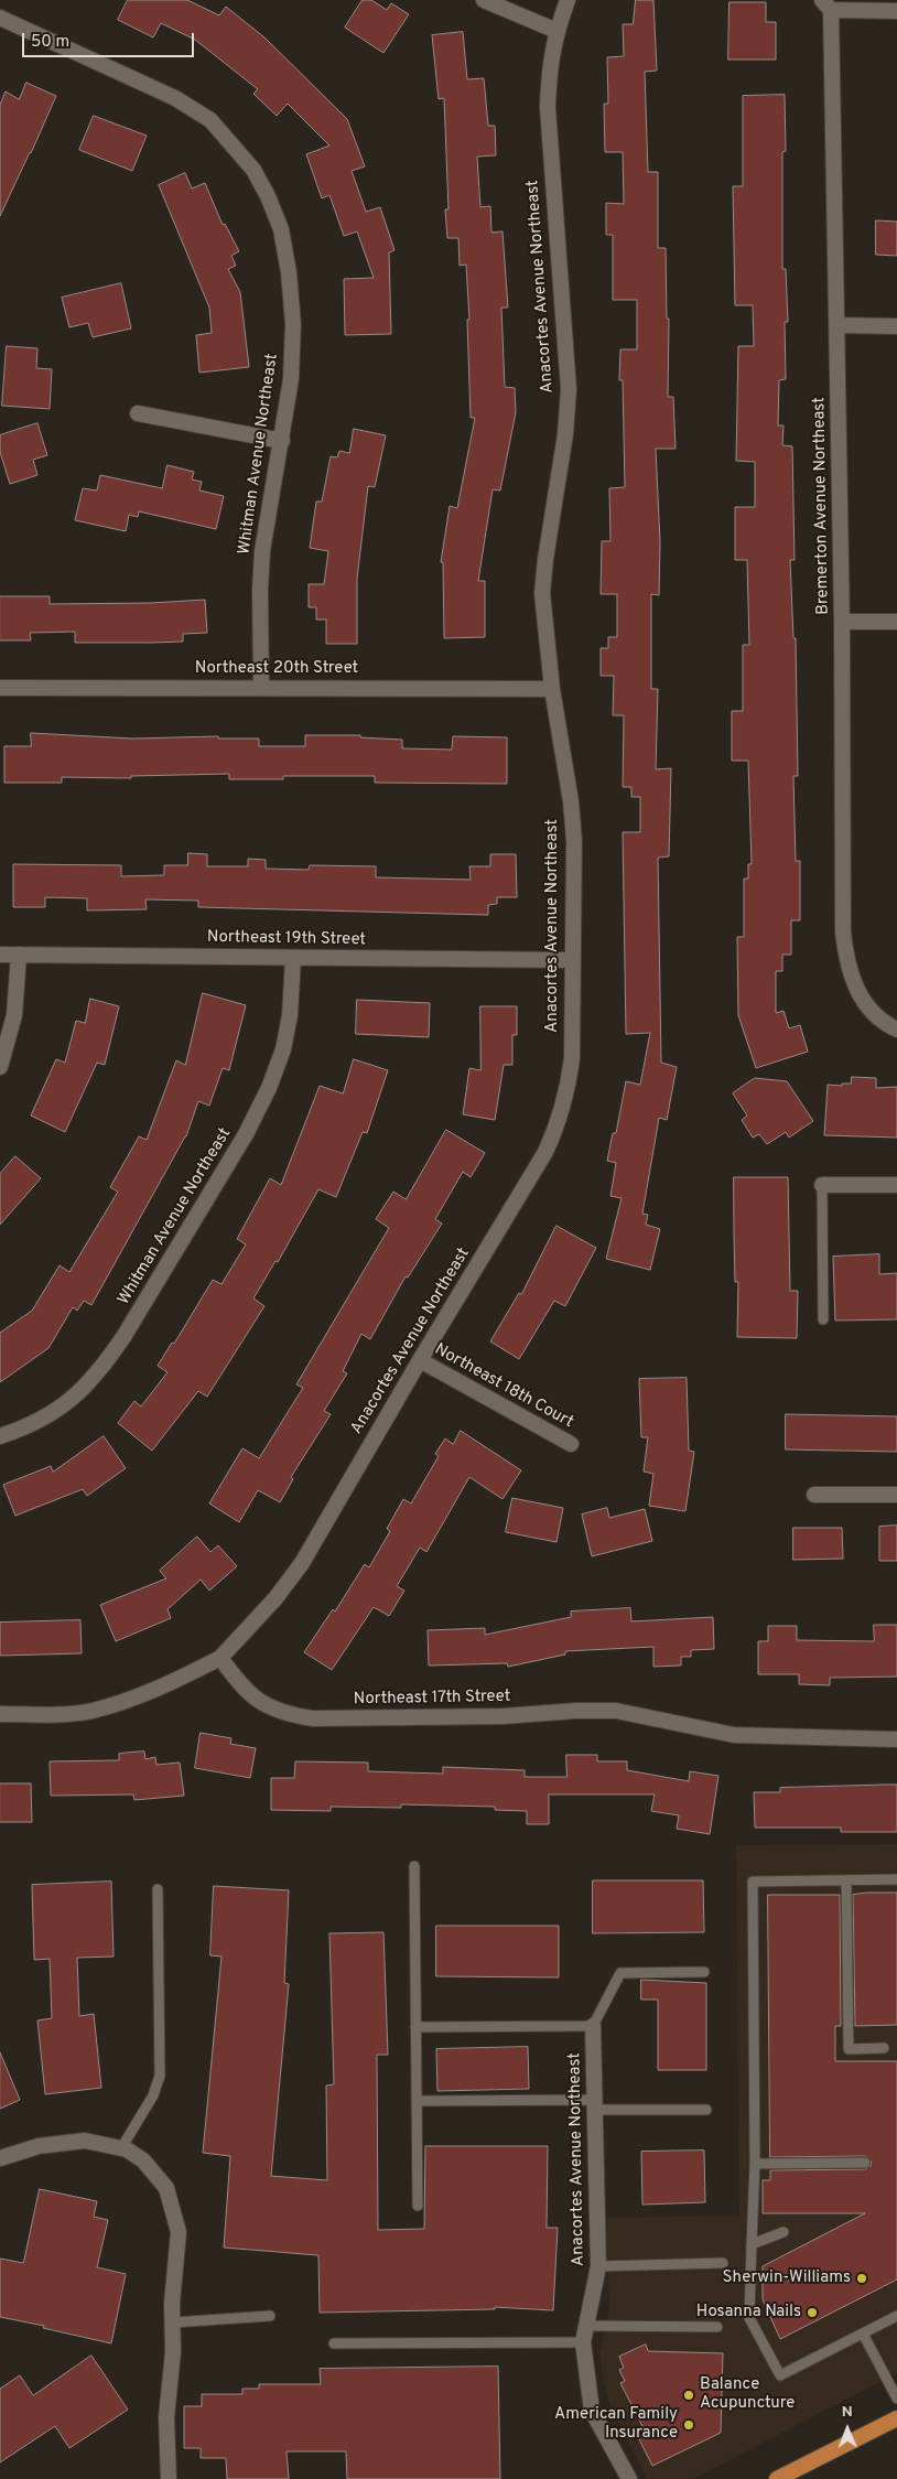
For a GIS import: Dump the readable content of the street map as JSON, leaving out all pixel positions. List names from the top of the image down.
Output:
{
  "streets": {
    "street": [
      "Anacortes Avenue Northeast",
      "Whitman Avenue Northeast",
      "Bremerton Avenue Northeast",
      "Northeast 20th Street",
      "Northeast 19th Street",
      "Northeast 18th Court",
      "Northeast 17th Street"
    ]
  },
  "crossings": [
    ["Anacortes Avenue Northeast", "Northeast 20th Street"],
    ["Anacortes Avenue Northeast", "Northeast 19th Street"],
    ["Anacortes Avenue Northeast", "Northeast 18th Court"],
    ["Anacortes Avenue Northeast", "Northeast 17th Street"],
    ["Whitman Avenue Northeast", "Northeast 20th Street"],
    ["Whitman Avenue Northeast", "Northeast 19th Street"]
  ],
  "places": [
    "Sherwin-Williams",
    "Hosanna Nails",
    "Balance Acupuncture",
    "American Family Insurance"
  ],
  "scale_bar": "50 m",
  "north": "top"
}
